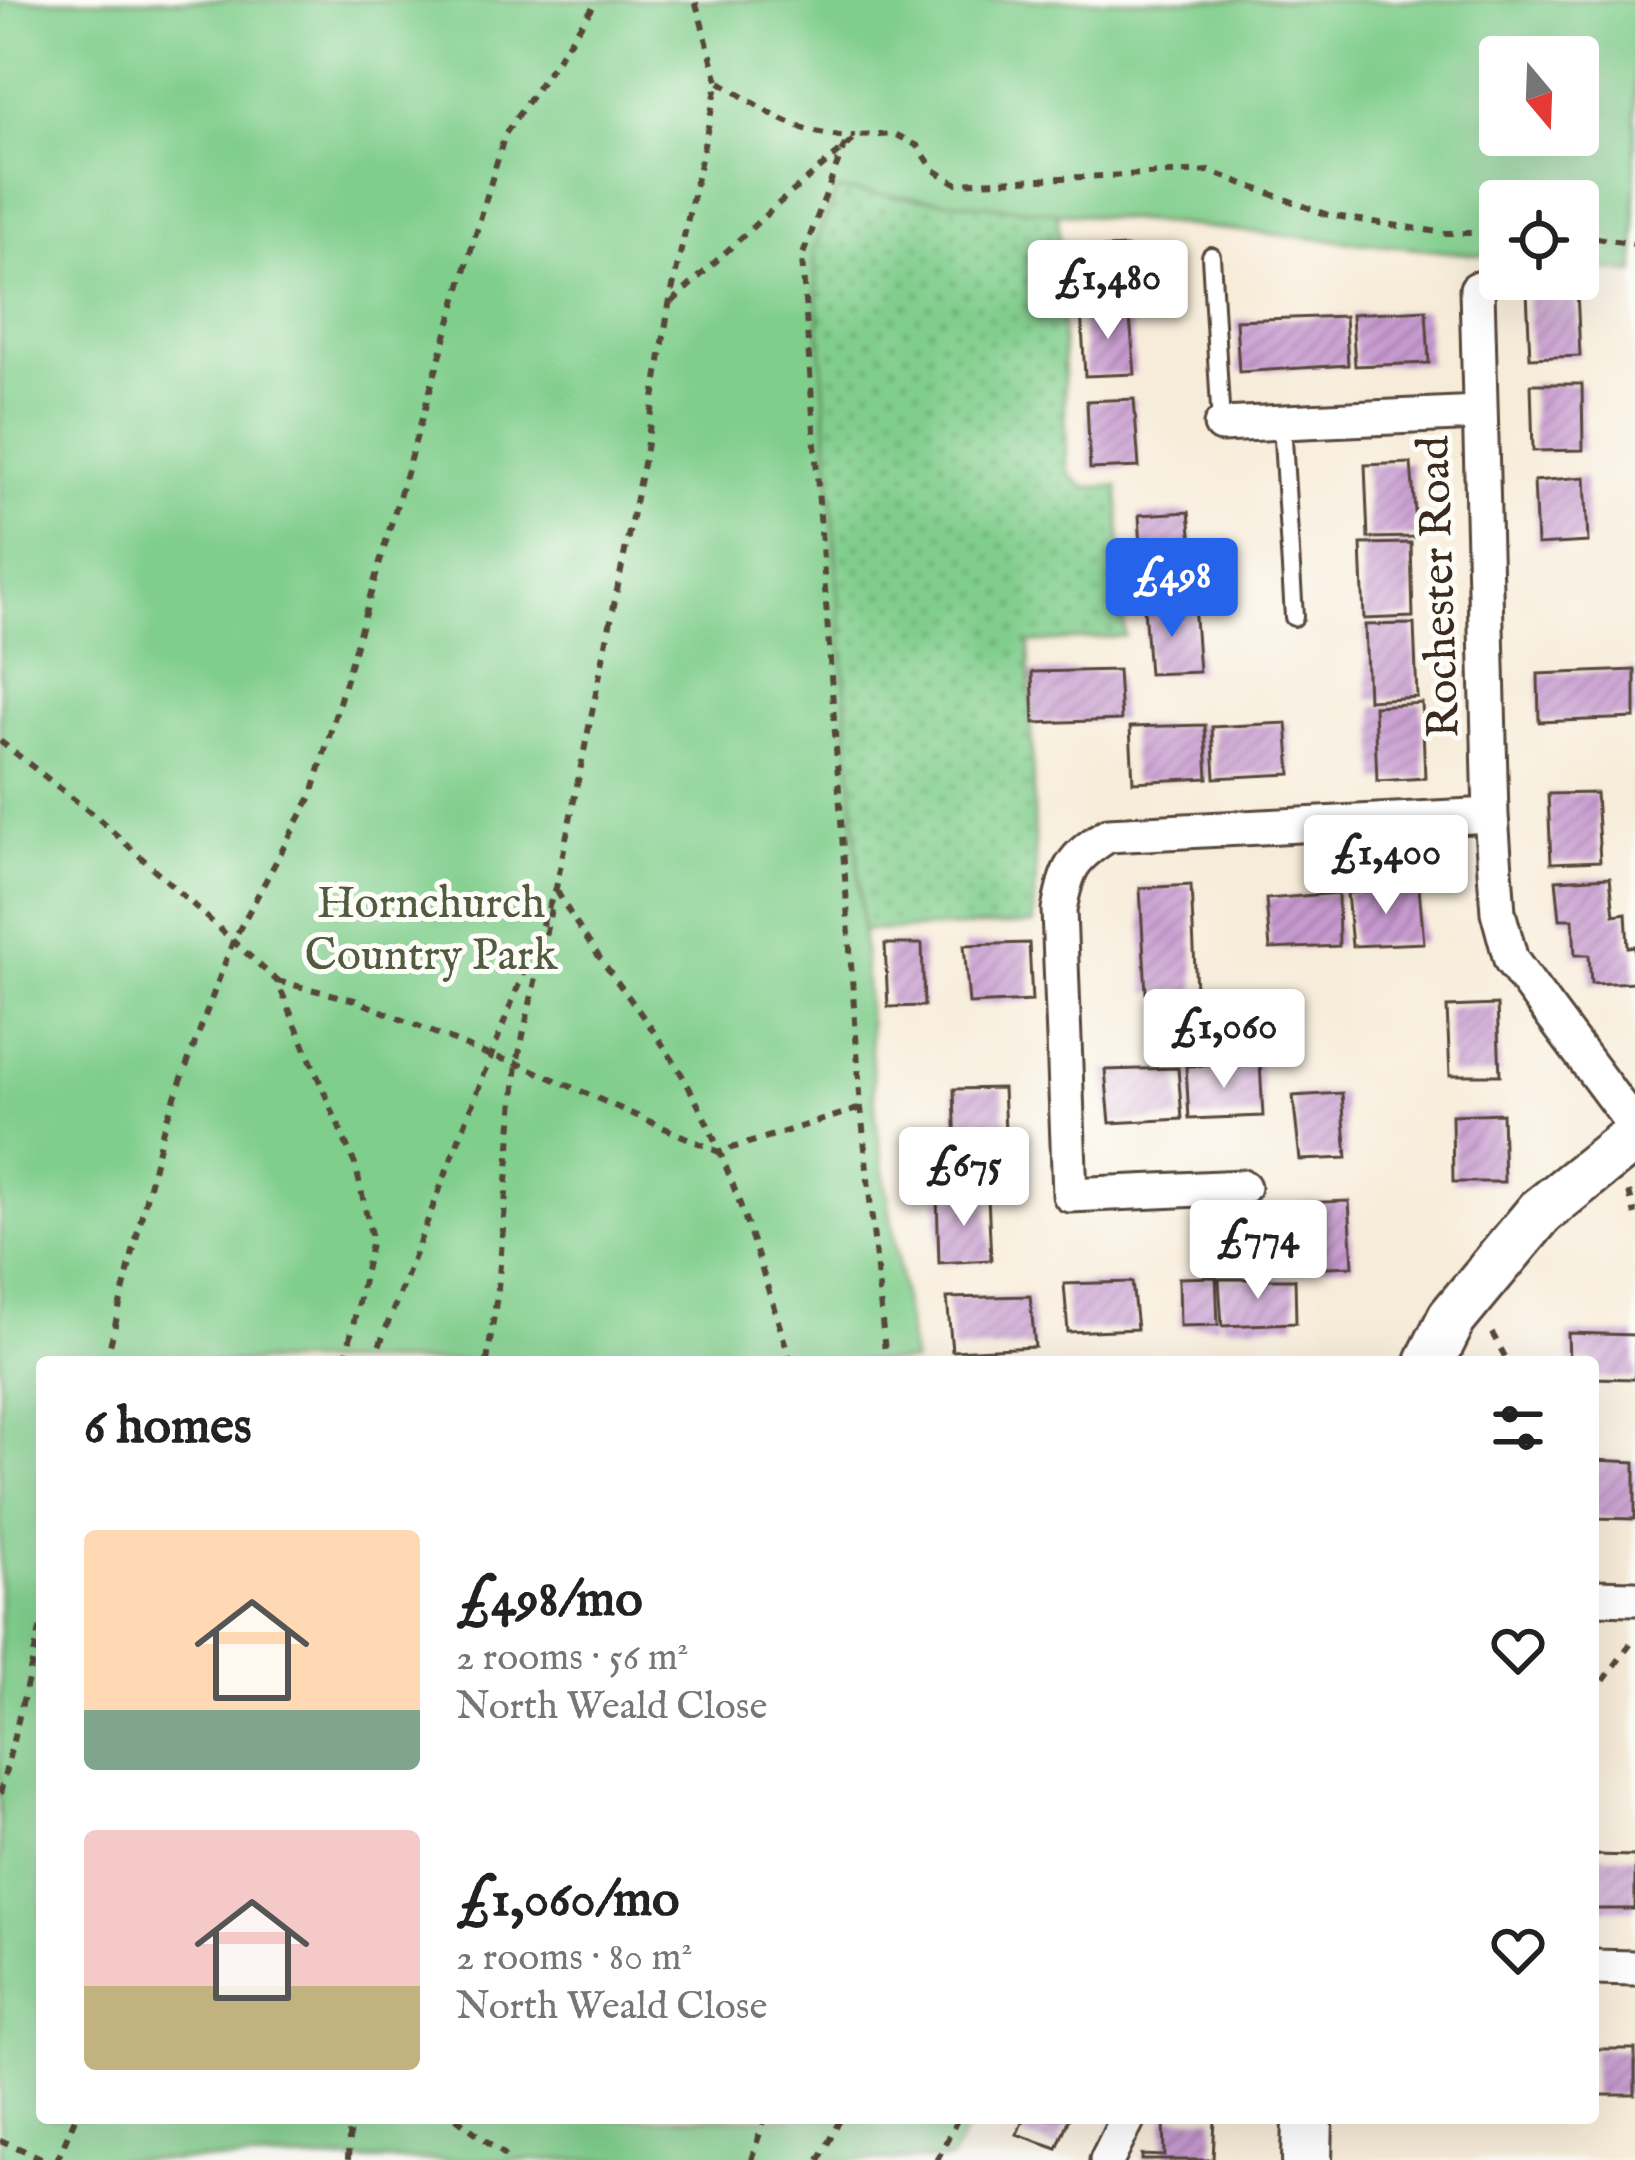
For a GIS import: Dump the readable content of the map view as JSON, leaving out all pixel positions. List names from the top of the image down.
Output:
{
  "streets": {
    "street": ["Rochester Road"]
  },
  "parks": ["Hornchurch Country Park"],
  "north": "bottom",
  "page": {
    "price": [
      "£1,480",
      "£498",
      "£1,400",
      "£1,060",
      "£675",
      "£774"
    ],
    "heading": "6 homes",
    "list": [
      {
        "name": "£498/mo",
        "note": "2 rooms · 56 m² · North Weald Close"
      },
      {
        "name": "£1,060/mo",
        "note": "2 rooms · 80 m² · North Weald Close"
      }
    ]
  }
}
